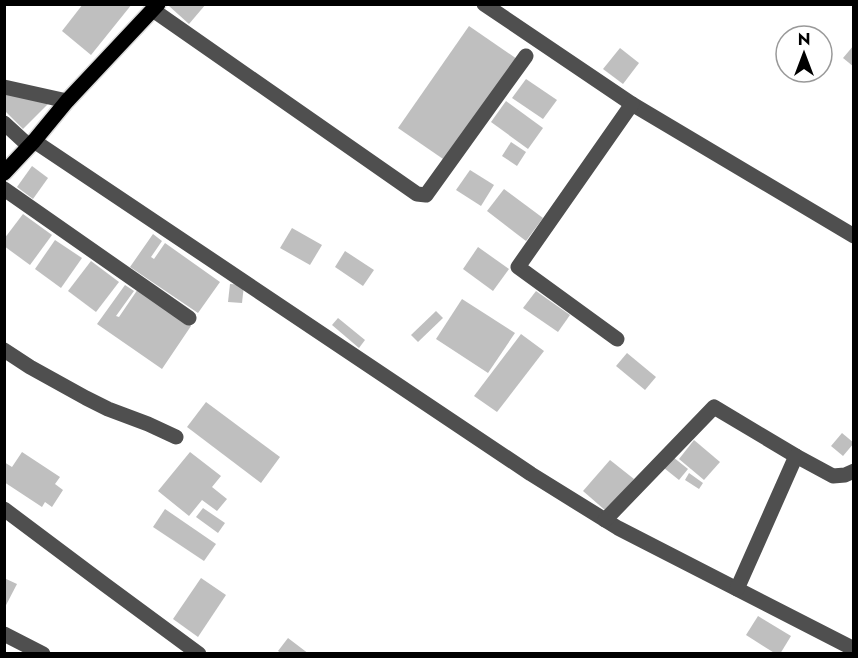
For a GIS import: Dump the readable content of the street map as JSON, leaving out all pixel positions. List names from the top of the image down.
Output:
{
  "north": "top"
}
